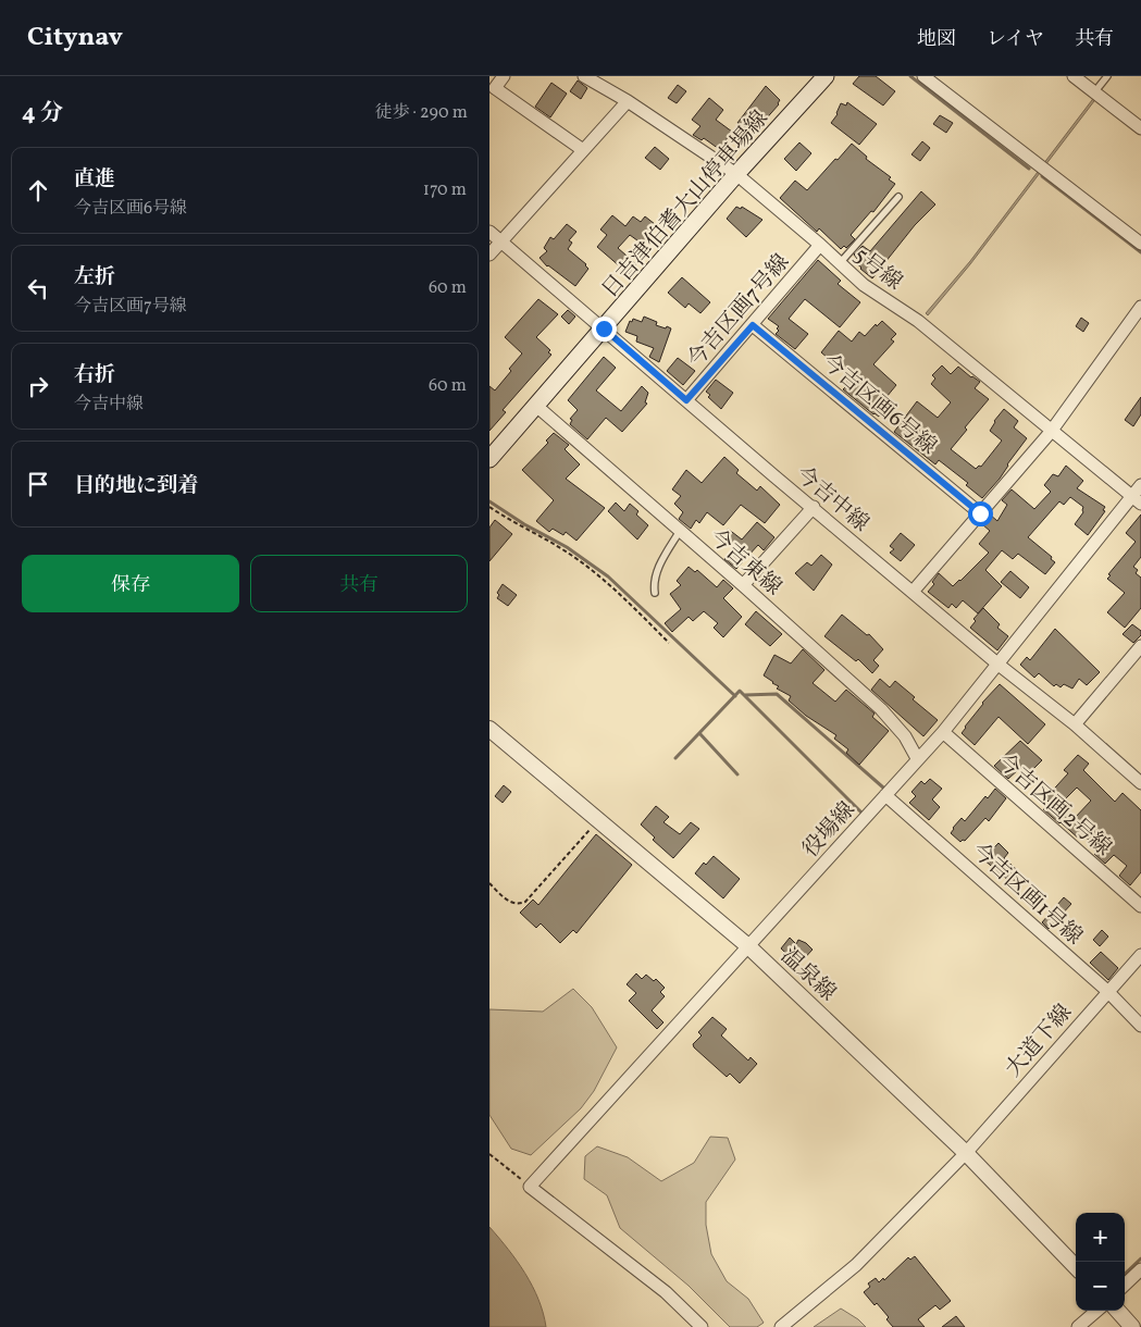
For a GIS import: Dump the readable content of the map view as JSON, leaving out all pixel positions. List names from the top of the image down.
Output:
{
  "streets": {
    "main road": ["日吉津伯耆大山停車場線"],
    "street": [
      "5号線",
      "今吉区画7号線",
      "今吉区画6号線",
      "今吉中線",
      "今吉東線",
      "今吉区画2号線",
      "役場線",
      "今吉区画1号線",
      "温泉線",
      "大道下線"
    ]
  },
  "crossings": [
    ["日吉津伯耆大山停車場線", "5号線"],
    ["日吉津伯耆大山停車場線", "今吉中線"],
    ["日吉津伯耆大山停車場線", "今吉東線"],
    ["5号線", "今吉区画7号線"],
    ["5号線", "役場線"],
    ["今吉区画7号線", "今吉区画6号線"],
    ["今吉区画7号線", "今吉中線"],
    ["今吉中線", "役場線"],
    ["今吉東線", "役場線"],
    ["今吉区画2号線", "役場線"],
    ["役場線", "今吉区画1号線"],
    ["役場線", "温泉線"],
    ["今吉区画1号線", "大道下線"],
    ["温泉線", "大道下線"]
  ],
  "page": {
    "header": "Citynav",
    "nav": ["地図", "レイヤ", "共有"],
    "heading": ["4 分", "徒歩 · 290 m"],
    "list": [
      ["直進", "今吉区画6号線", "170 m"],
      ["左折", "今吉区画7号線", "60 m"],
      ["右折", "今吉中線", "60 m"],
      "目的地に到着"
    ],
    "buttons": ["保存", "共有"],
    "map_buttons": ["+", "−"]
  }
}
